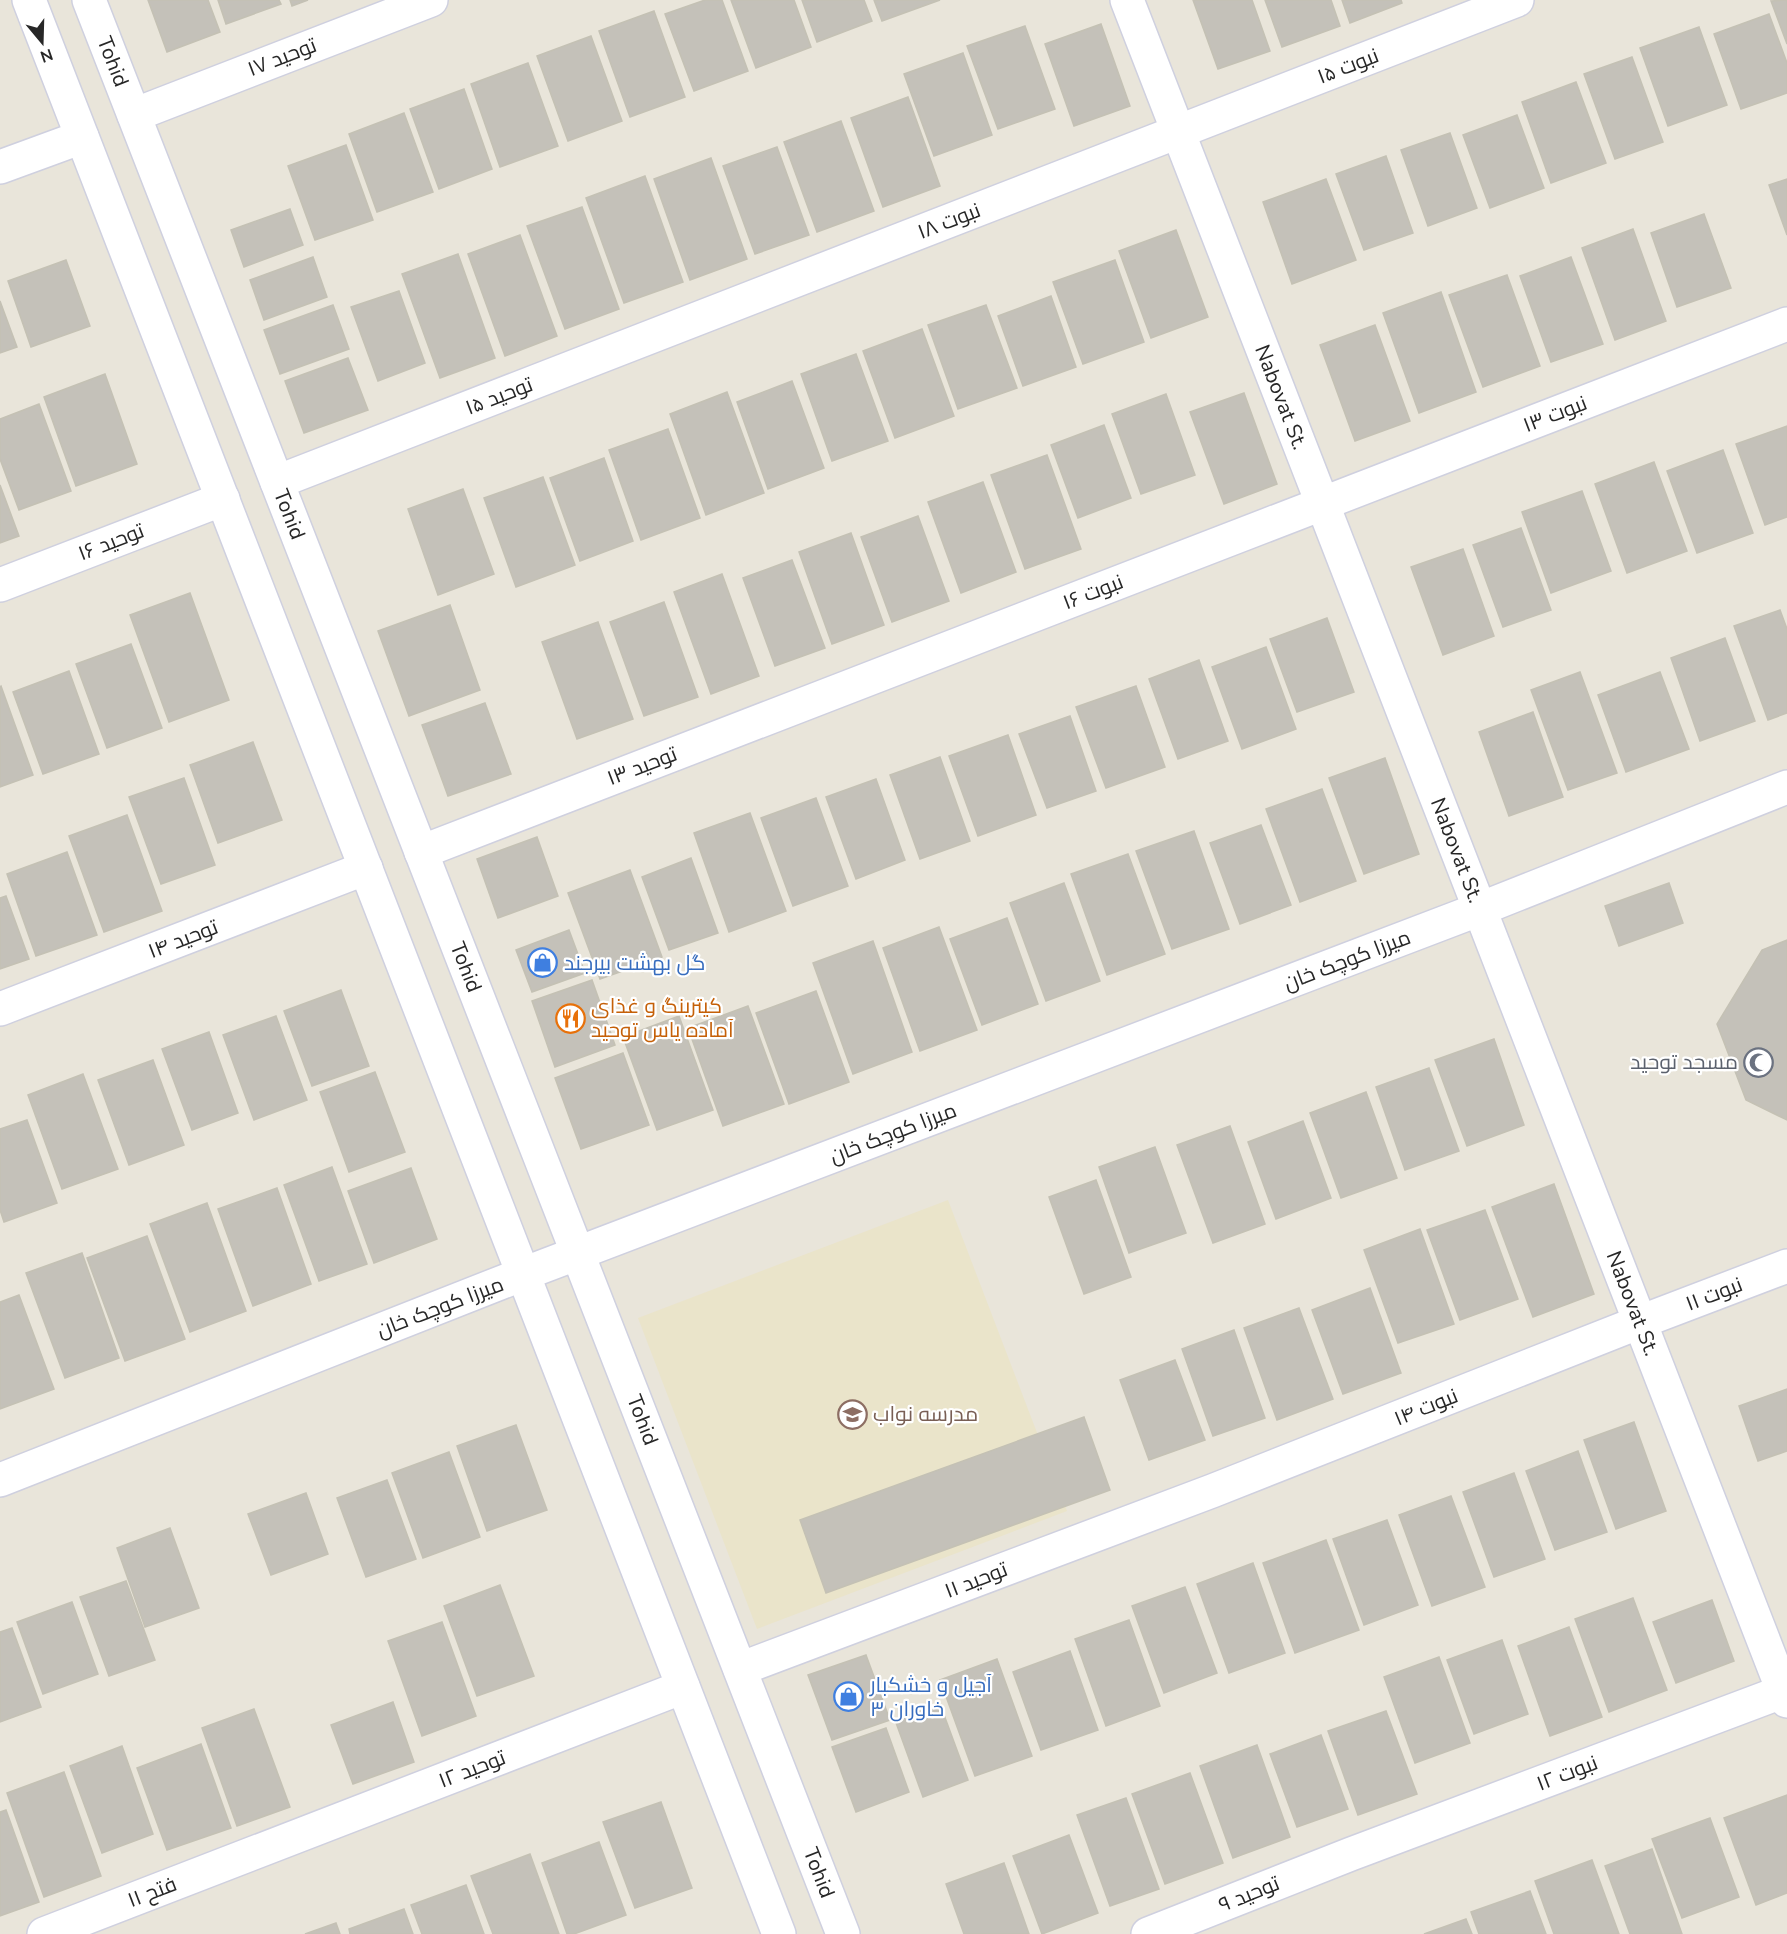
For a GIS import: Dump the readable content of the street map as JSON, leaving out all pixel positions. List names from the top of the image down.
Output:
{
  "streets": {
    "street": [
      "توحید ۱۷",
      "Tohid",
      "نبوت ۱۵",
      "نبوت ۱۸",
      "توحید ۱۵",
      "Nabovat St.",
      "نبوت ۱۳",
      "توحید ۱۶",
      "نبوت ۱۶",
      "توحید ۱۳",
      "توحید ۱۴",
      "میرزا کوچک خان",
      "نبوت ۱۱",
      "نبوت ۱۴",
      "توحید ۱۱",
      "توحید ۱۲",
      "نبوت ۱۲",
      "فتح ۱۱",
      "توحید ۹"
    ]
  },
  "crossings": [
    ["توحید ۱۷", "Tohid"],
    ["Tohid", "توحید ۱۵"],
    ["Tohid", "توحید ۱۳"],
    ["Tohid", "میرزا کوچک خان"],
    ["Tohid", "توحید ۱۱"],
    ["نبوت ۱۵", "نبوت ۱۸"],
    ["نبوت ۱۵", "Nabovat St."],
    ["نبوت ۱۸", "توحید ۱۵"],
    ["نبوت ۱۸", "Nabovat St."],
    ["Nabovat St.", "نبوت ۱۳"],
    ["Nabovat St.", "نبوت ۱۶"],
    ["Nabovat St.", "میرزا کوچک خان"],
    ["Nabovat St.", "نبوت ۱۱"],
    ["Nabovat St.", "نبوت ۱۴"],
    ["Nabovat St.", "نبوت ۱۲"],
    ["نبوت ۱۳", "نبوت ۱۶"],
    ["نبوت ۱۶", "توحید ۱۳"],
    ["نبوت ۱۱", "نبوت ۱۴"],
    ["نبوت ۱۴", "توحید ۱۱"],
    ["توحید ۱۲", "فتح ۱۱"],
    ["نبوت ۱۲", "توحید ۹"]
  ],
  "places": {
    "shop": ["گل بهشت بیرجند", "آجیل و خشکبار خاوران ۳"],
    "restaurant": ["کیترینگ و غذای آماده یاس توحید"],
    "mosque": ["مسجد توحید"],
    "school or university": ["مدرسه نواب"]
  },
  "north": "bottom"
}
